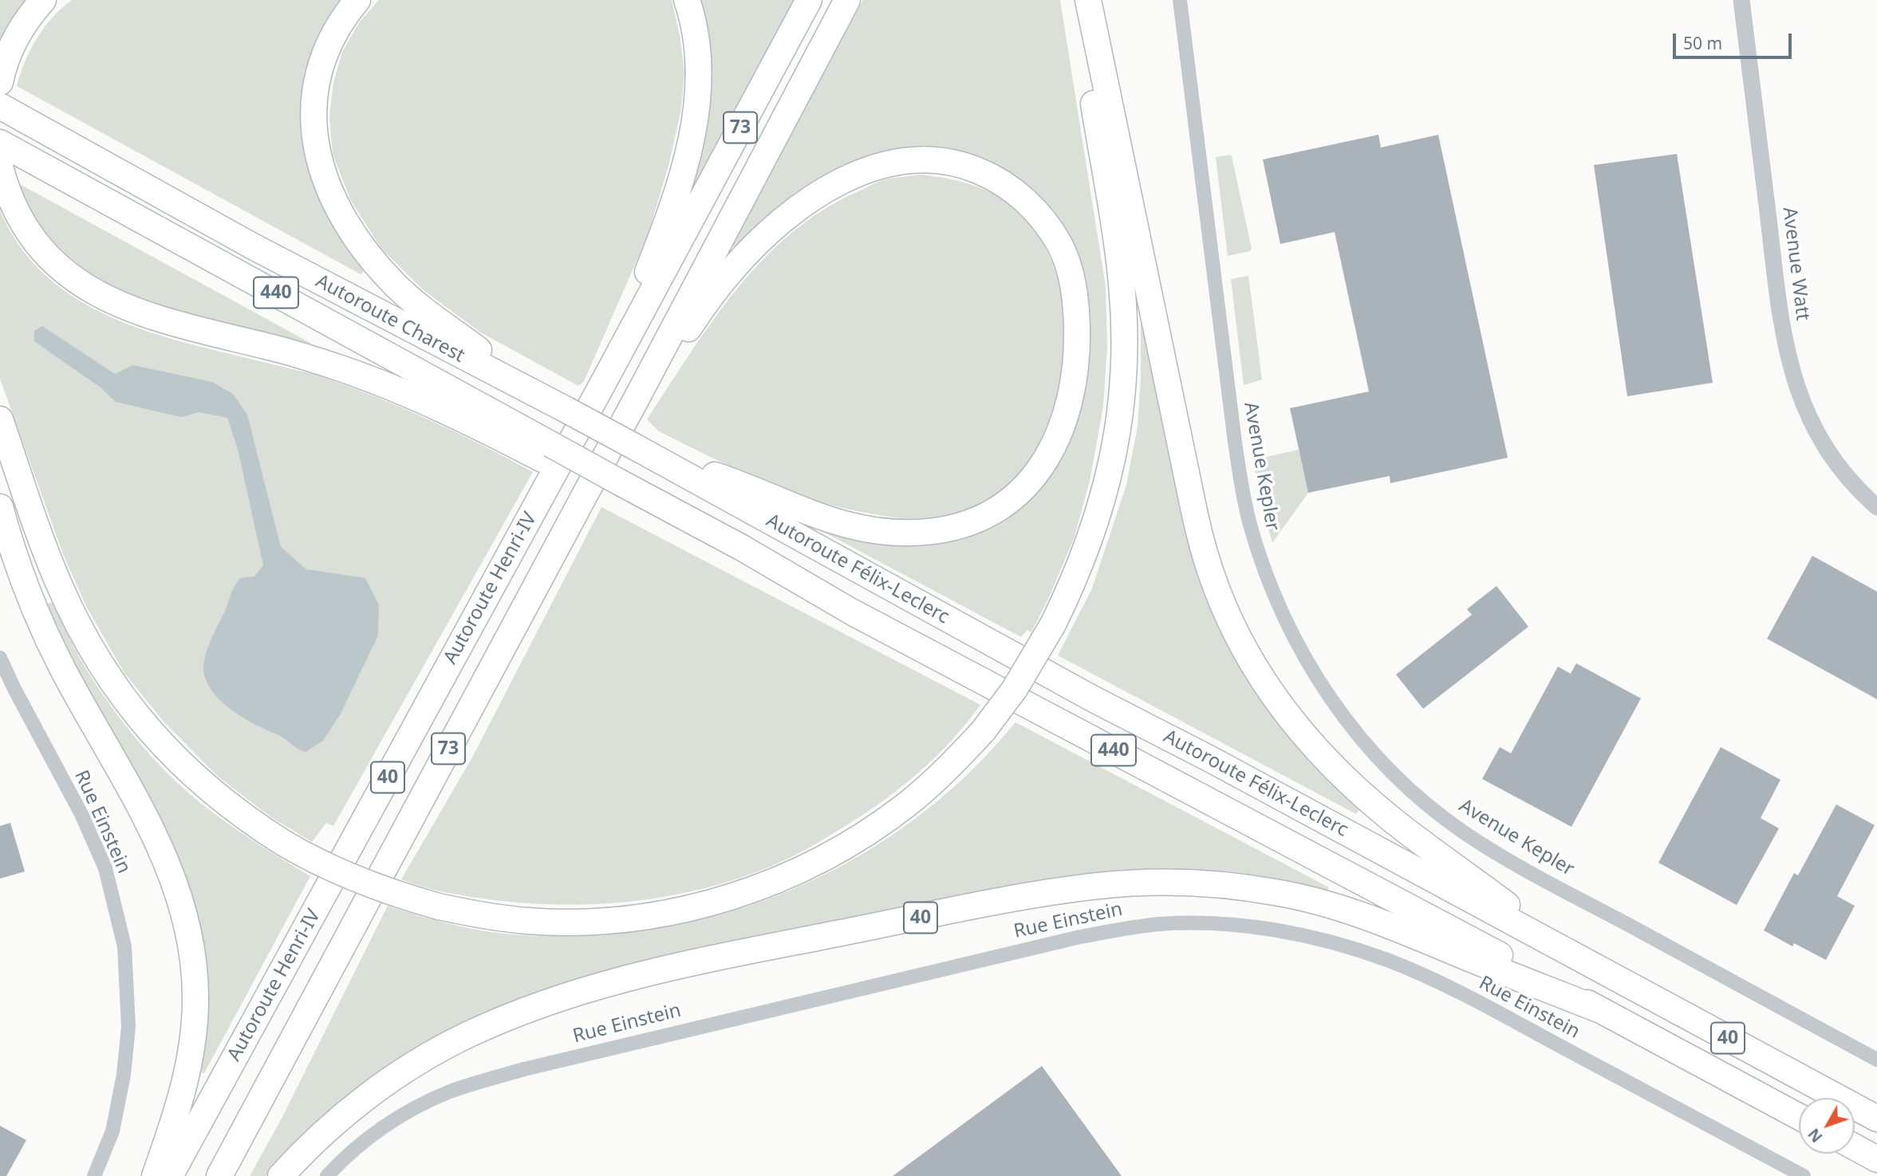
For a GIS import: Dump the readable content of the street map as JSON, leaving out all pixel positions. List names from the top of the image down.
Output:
{
  "streets": {
    "highway": [
      "73",
      "440",
      "Autoroute Charest",
      "Autoroute Félix-Leclerc",
      "Autoroute Henri-IV",
      "40"
    ],
    "street": ["Avenue Watt", "Avenue Kepler", "Rue Einstein"]
  },
  "crossings": [
    ["Autoroute Charest", "Autoroute Félix-Leclerc"],
    ["Autoroute Félix-Leclerc", "40"]
  ],
  "scale_bar": "50 m",
  "north": "bottom left"
}
